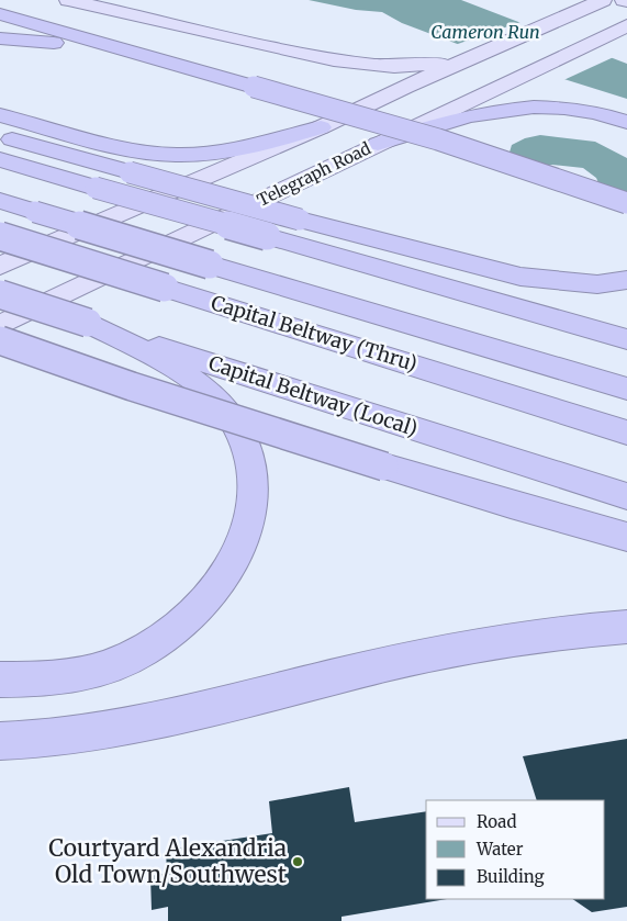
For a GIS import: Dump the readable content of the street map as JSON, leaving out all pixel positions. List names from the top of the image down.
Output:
{
  "streets": {
    "highway": ["Capital Beltway (Thru)", "Capital Beltway (Local)"],
    "main road": ["Telegraph Road"]
  },
  "water": ["Cameron Run"],
  "places": ["Courtyard Alexandria Old Town/Southwest"],
  "legend": ["Road", "Water", "Building"]
}
